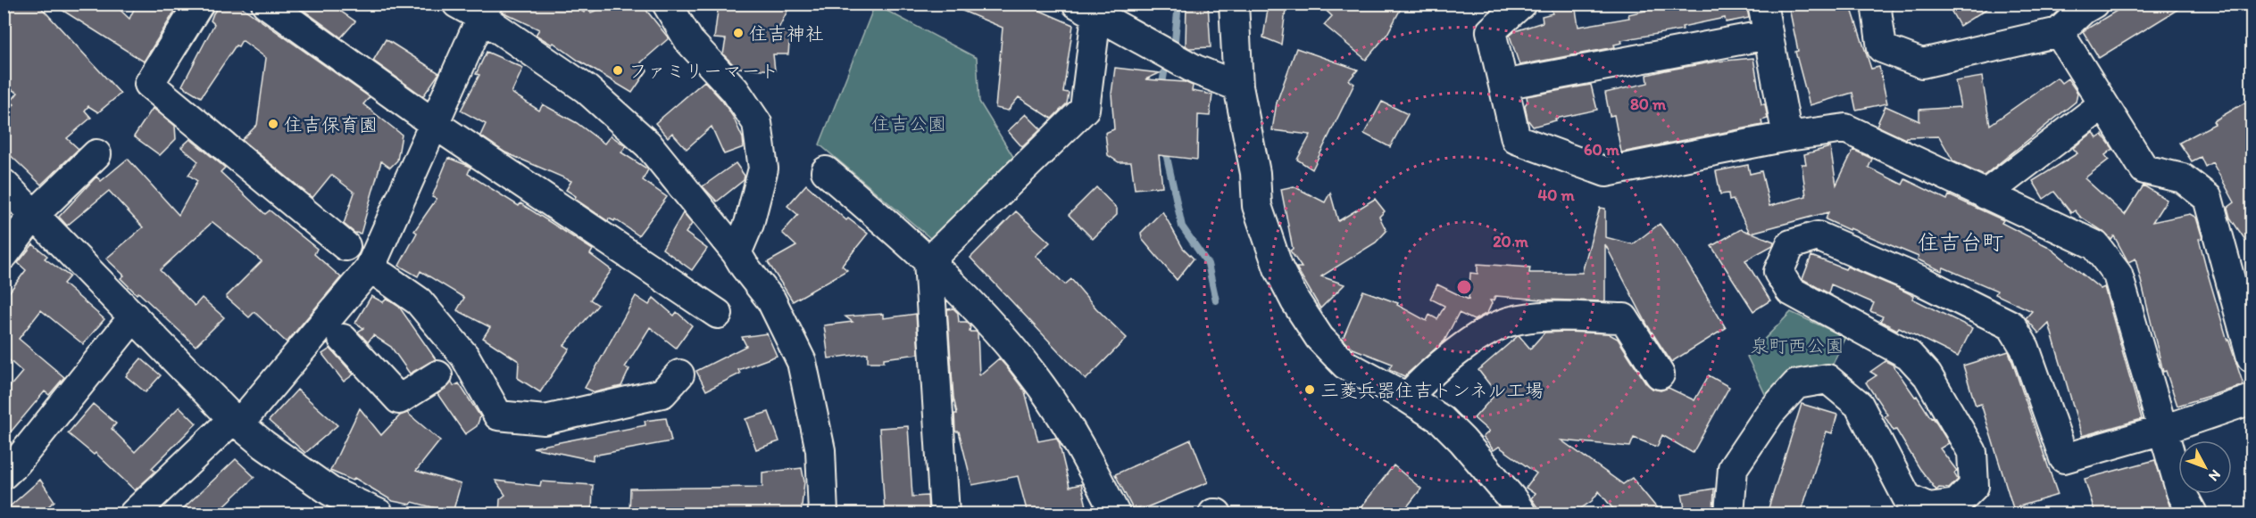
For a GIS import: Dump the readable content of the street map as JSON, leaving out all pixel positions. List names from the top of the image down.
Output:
{
  "districts": ["住吉台町"],
  "parks": ["住吉公園", "泉町西公園"],
  "places": [
    "住吉神社",
    "ファミリーマート",
    "住吉保育園",
    "三菱兵器住吉トンネル工場"
  ],
  "north": "bottom right",
  "rings": [
    "80 m",
    "60 m",
    "40 m",
    "20 m"
  ]
}
